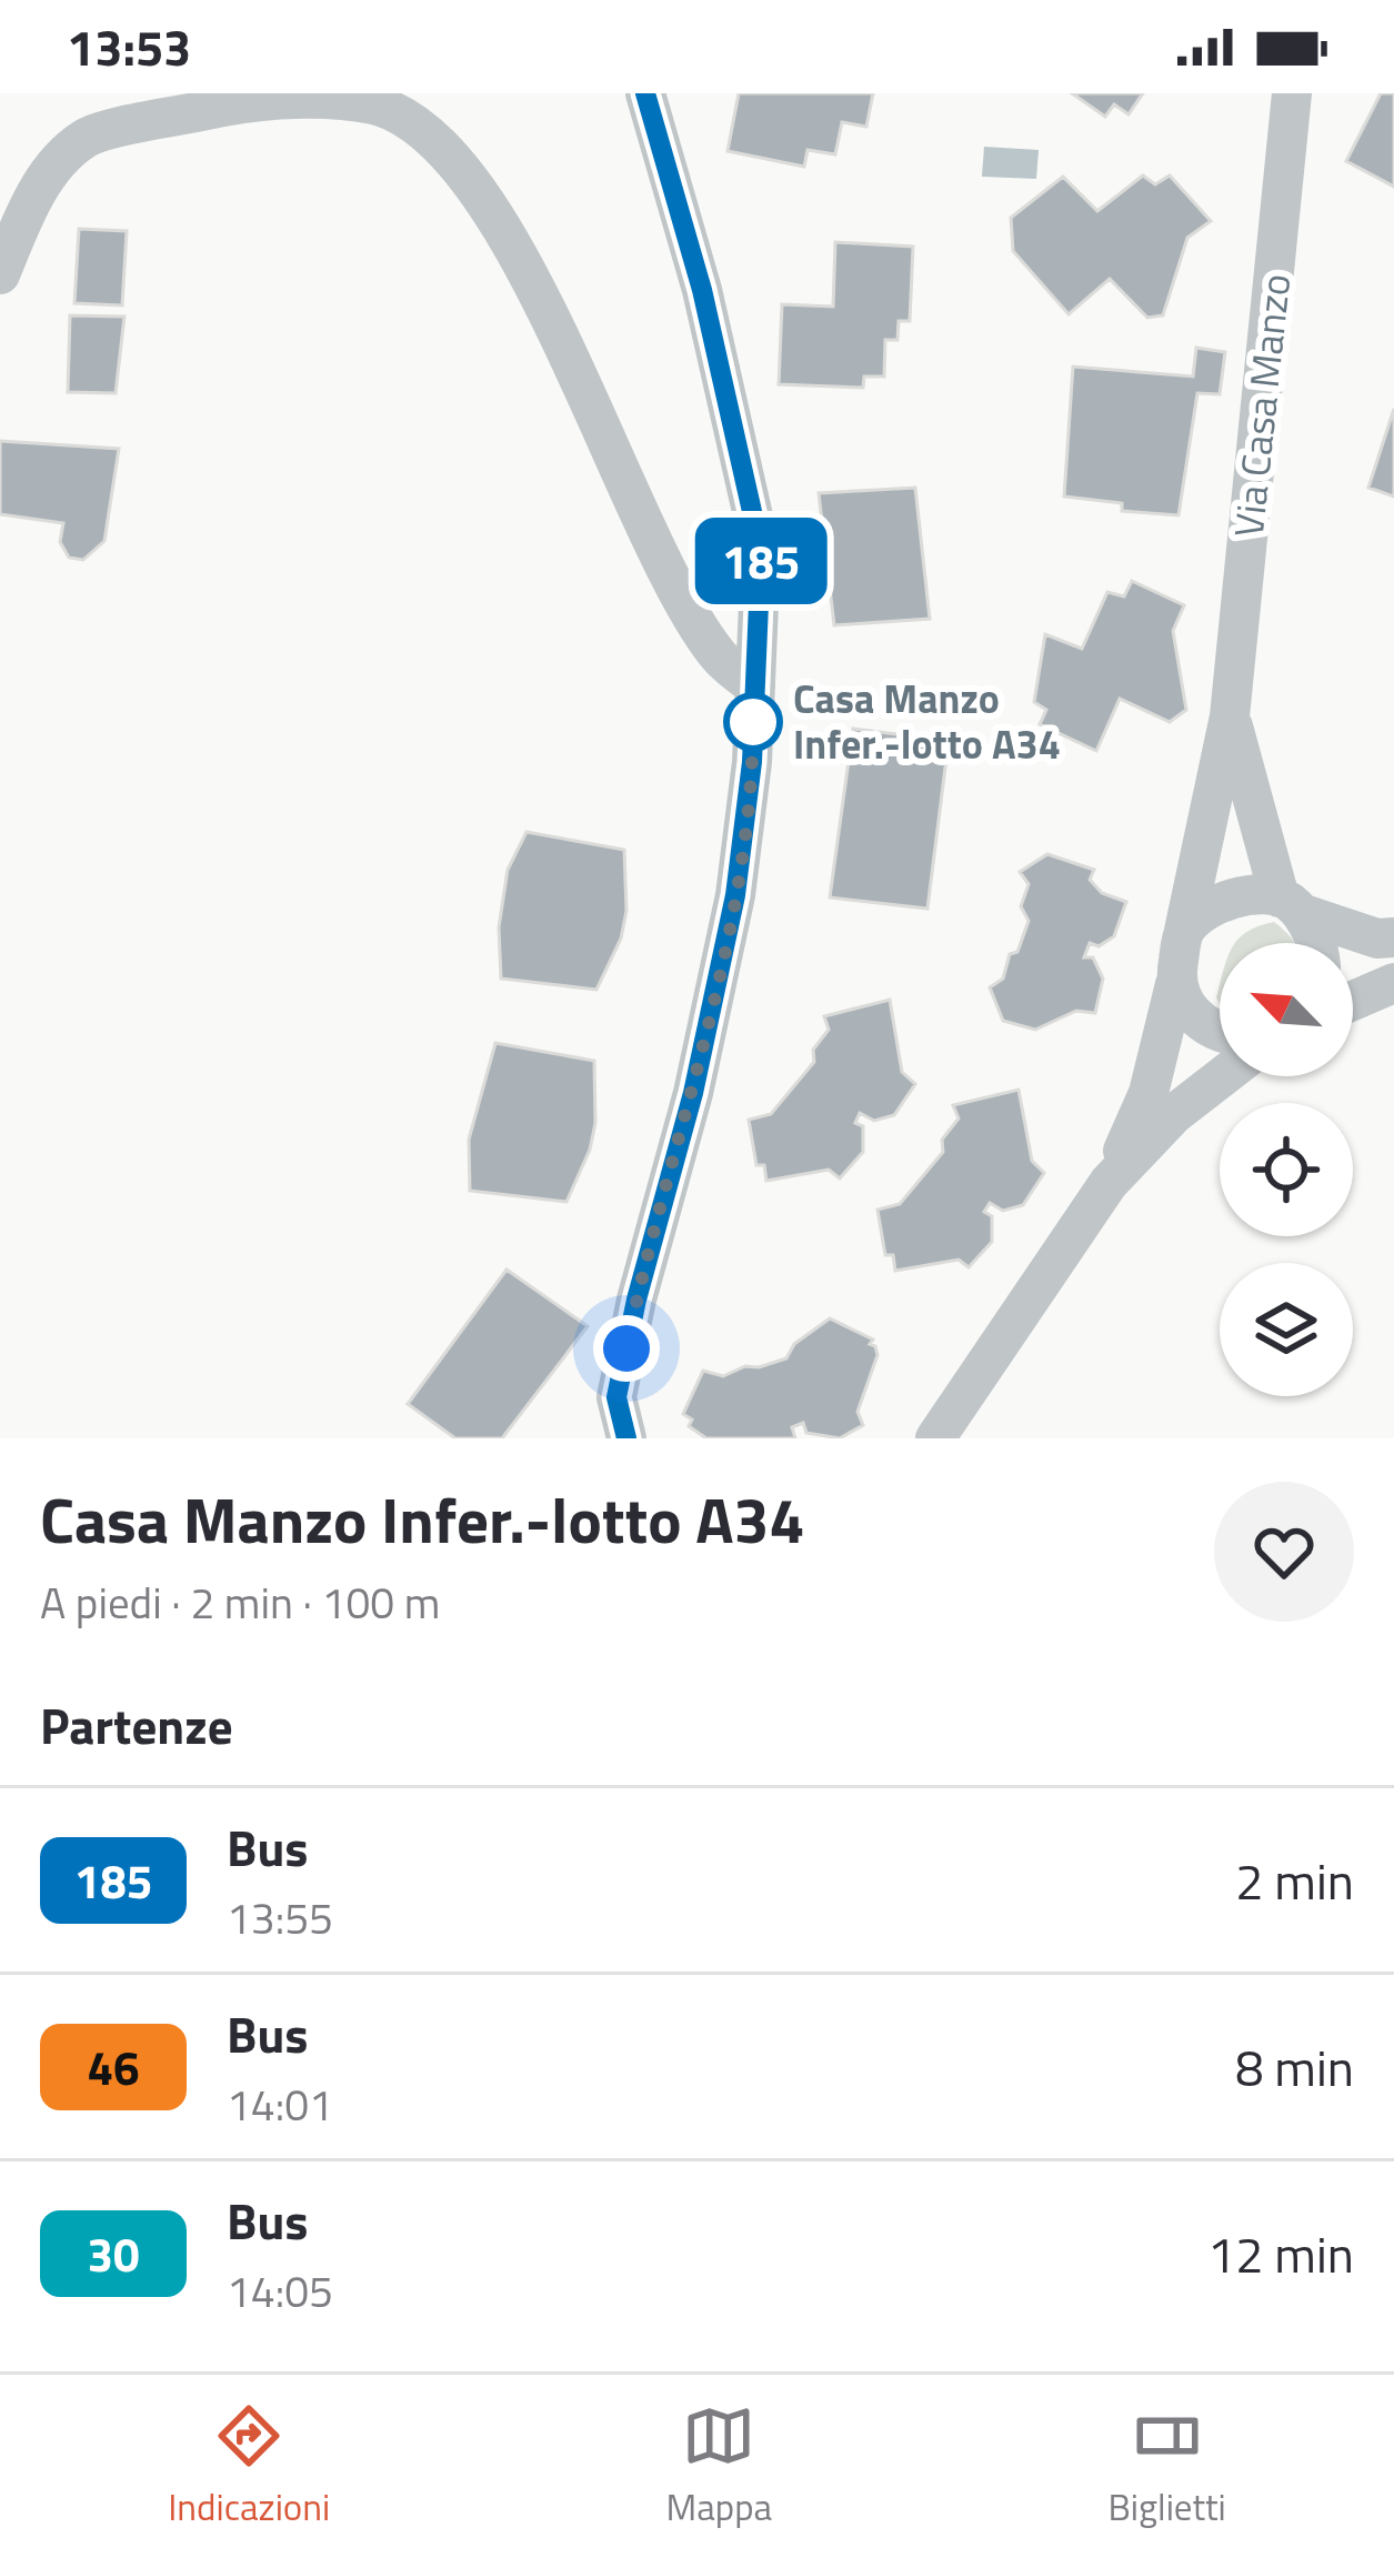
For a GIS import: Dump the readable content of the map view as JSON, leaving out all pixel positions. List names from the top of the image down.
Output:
{
  "streets": {
    "street": ["Via Casa Manzo"]
  },
  "places": ["Casa Manzo Infer.-lotto A34"],
  "lines": ["bus line 185"],
  "north": "top left",
  "page": {
    "status": "13:53",
    "on_map": "185",
    "heading": [
      ["Casa Manzo Infer.-lotto A34", "A piedi · 2 min · 100 m"],
      "Partenze"
    ],
    "list": [
      {
        "mark": "185",
        "name": "Bus",
        "note": "13:55",
        "value": "2 min"
      },
      {
        "mark": "46",
        "name": "Bus",
        "note": "14:01",
        "value": "8 min"
      },
      {
        "mark": "30",
        "name": "Bus",
        "note": "14:05",
        "value": "12 min"
      }
    ],
    "tabs": ["Indicazioni", "Mappa", "Biglietti"]
  }
}
